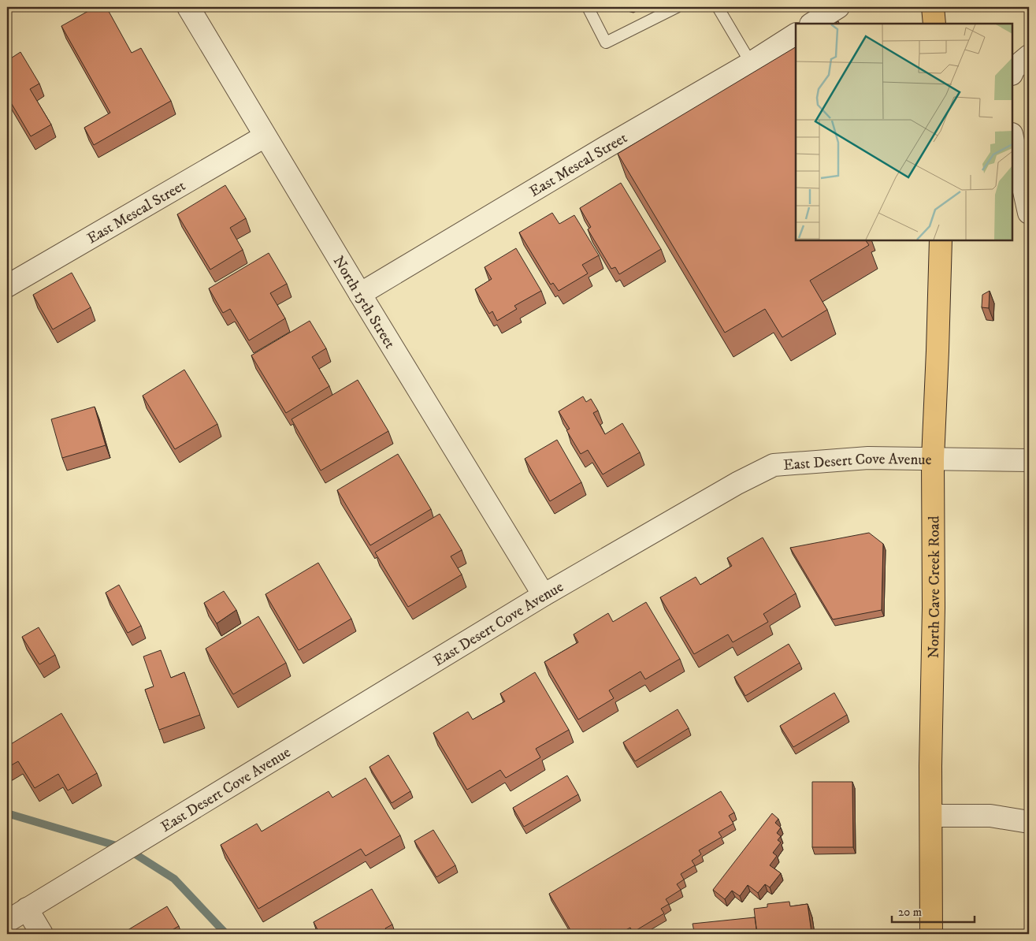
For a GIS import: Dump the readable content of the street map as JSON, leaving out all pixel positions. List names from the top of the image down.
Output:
{
  "streets": {
    "main road": ["North Cave Creek Road"],
    "street": ["East Mescal Street", "North 15th Street", "East Desert Cove Avenue"]
  },
  "crossings": [
    ["East Mescal Street", "North 15th Street"],
    ["North 15th Street", "East Desert Cove Avenue"],
    ["East Desert Cove Avenue", "North Cave Creek Road"]
  ],
  "scale_bar": "20 m"
}
